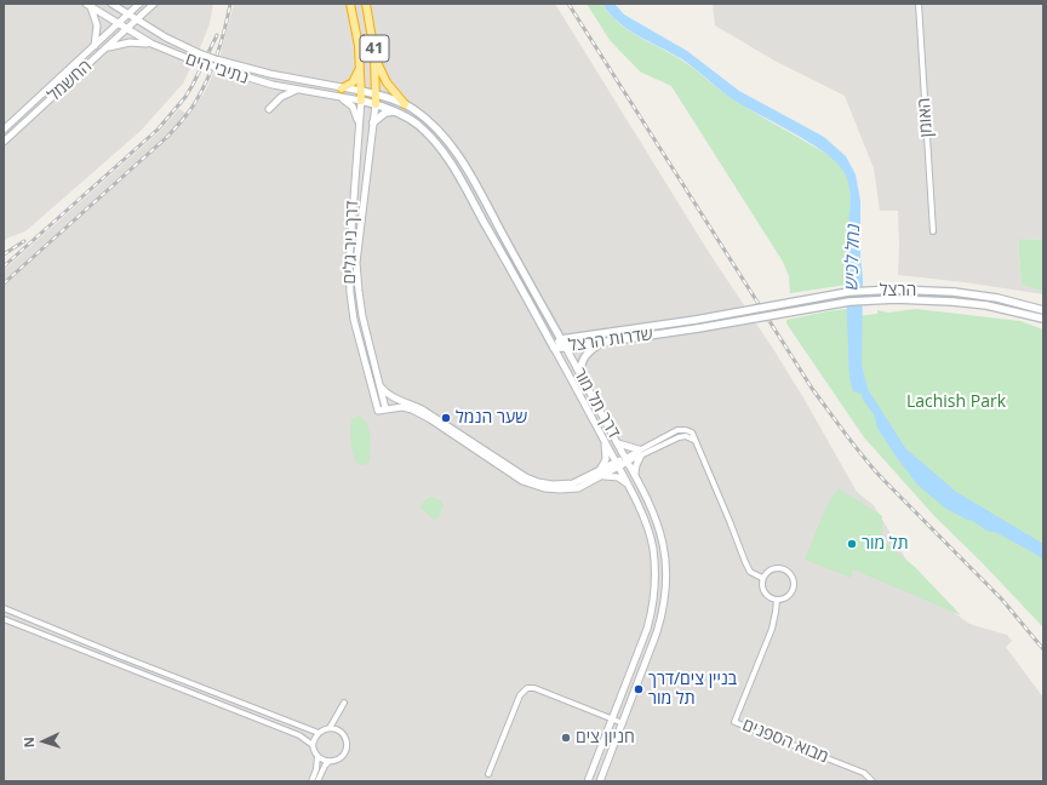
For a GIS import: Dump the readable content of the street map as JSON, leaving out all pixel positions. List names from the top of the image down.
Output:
{
  "streets": {
    "highway": ["41"],
    "main road": ["הרצל", "שדרות הרצל", "דרך תל מור"],
    "street": [
      "נתיבי הים",
      "החשמל",
      "האומן",
      "דרך ניר גלים",
      "מבוא הספנים"
    ]
  },
  "crossings": [
    ["41", "נתיבי הים"],
    ["41", "דרך ניר גלים"],
    ["41", "דרך תל מור"],
    ["נתיבי הים", "החשמל"],
    ["נתיבי הים", "דרך ניר גלים"],
    ["נתיבי הים", "דרך תל מור"],
    ["דרך ניר גלים", "דרך תל מור"],
    ["הרצל", "שדרות הרצל"],
    ["שדרות הרצל", "דרך תל מור"]
  ],
  "water": ["נחל לכיש"],
  "parks": ["Lachish Park"],
  "places": [
    "שער הנמל",
    "תל מור",
    "בניין צים/דרך תל מור",
    "חניון צים"
  ],
  "north": "left"
}
